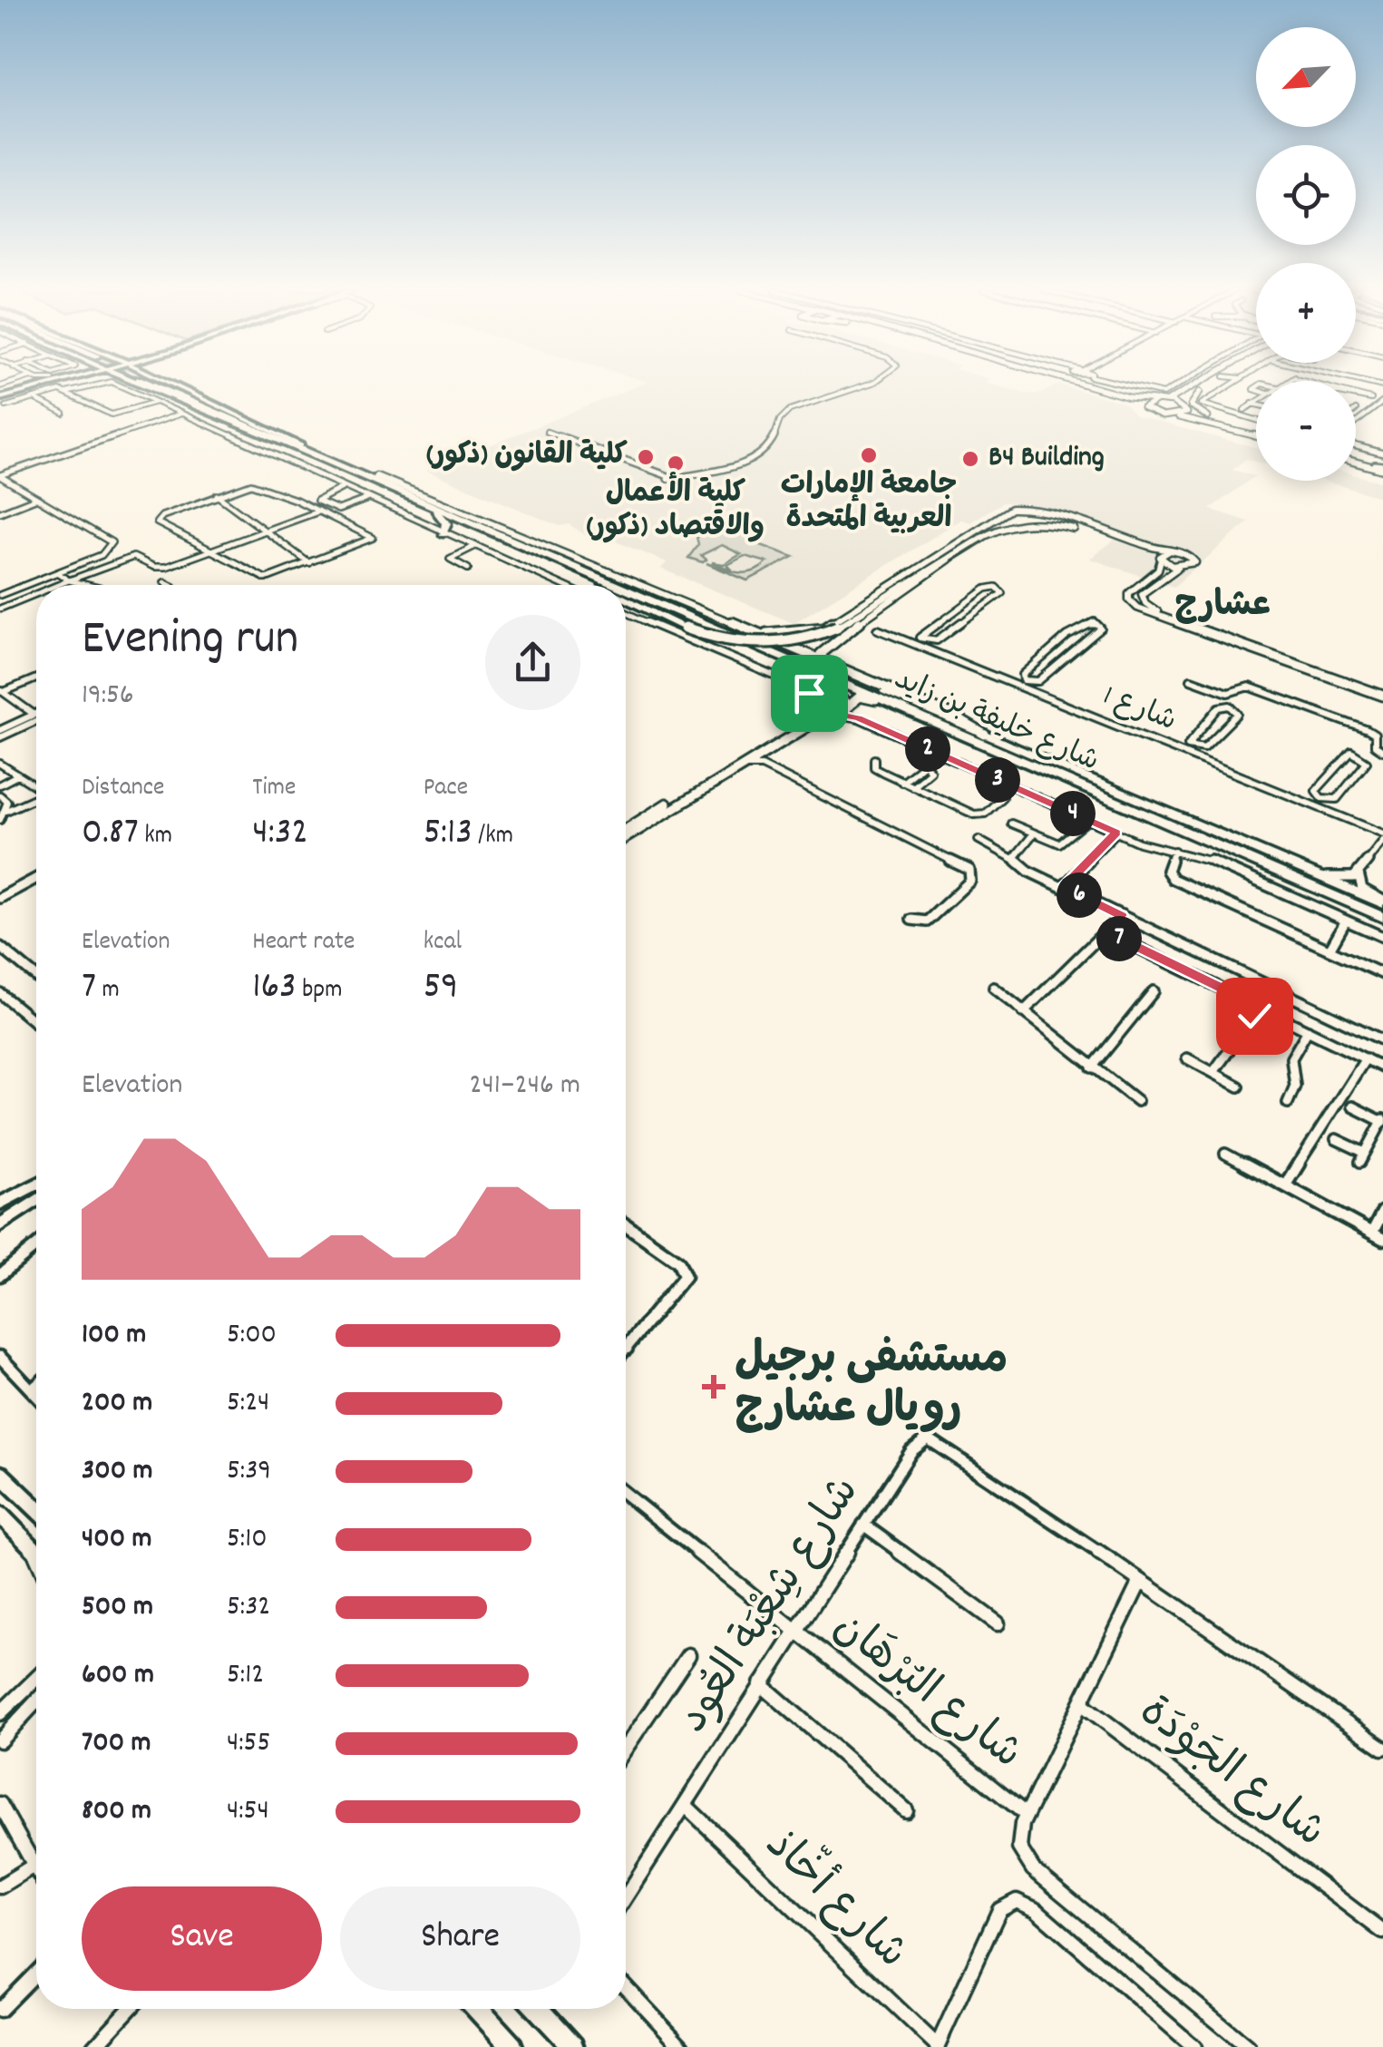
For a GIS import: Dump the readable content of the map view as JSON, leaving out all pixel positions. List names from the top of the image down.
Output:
{
  "streets": {
    "highway": ["شارع خليفة بن زايد"],
    "street": [
      "شارع 1",
      "شارع شِعْبَة العُود",
      "شارع البُرْهَان",
      "شارع الجَوْدَة",
      "شارع أخّاذ"
    ]
  },
  "crossings": [
    ["شارع شِعْبَة العُود", "شارع البُرْهَان"],
    ["شارع شِعْبَة العُود", "شارع أخّاذ"]
  ],
  "districts": ["عشارج"],
  "places": {
    "other": [
      "جامعة الإمارات العربية المتحدة",
      "كلية القانون (ذكور)",
      "B4 Building",
      "كلية الأعمال والاقتصاد (ذكور)"
    ],
    "health": ["مستشفى برجيل رويال عشارج"]
  },
  "north": "bottom left",
  "page": {
    "map_buttons": ["+", "−"],
    "heading": ["Evening run", "19:56"],
    "pins": [
      "2",
      "3",
      "4",
      "6",
      "7"
    ],
    "stats": [
      ["Distance", "0.87 km"],
      ["Time", "4:32"],
      ["Pace", "5:13 /km"],
      ["Elevation", "7 m"],
      ["Heart rate", "163 bpm"],
      ["kcal", "59"]
    ],
    "chart": ["Elevation", "241–246 m"],
    "list": [
      {
        "name": "100 m",
        "note": "5:00"
      },
      {
        "name": "200 m",
        "note": "5:24"
      },
      {
        "name": "300 m",
        "note": "5:39"
      },
      {
        "name": "400 m",
        "note": "5:10"
      },
      {
        "name": "500 m",
        "note": "5:32"
      },
      {
        "name": "600 m",
        "note": "5:12"
      },
      {
        "name": "700 m",
        "note": "4:55"
      },
      {
        "name": "800 m",
        "note": "4:54"
      }
    ],
    "buttons": ["Save", "Share"]
  }
}
